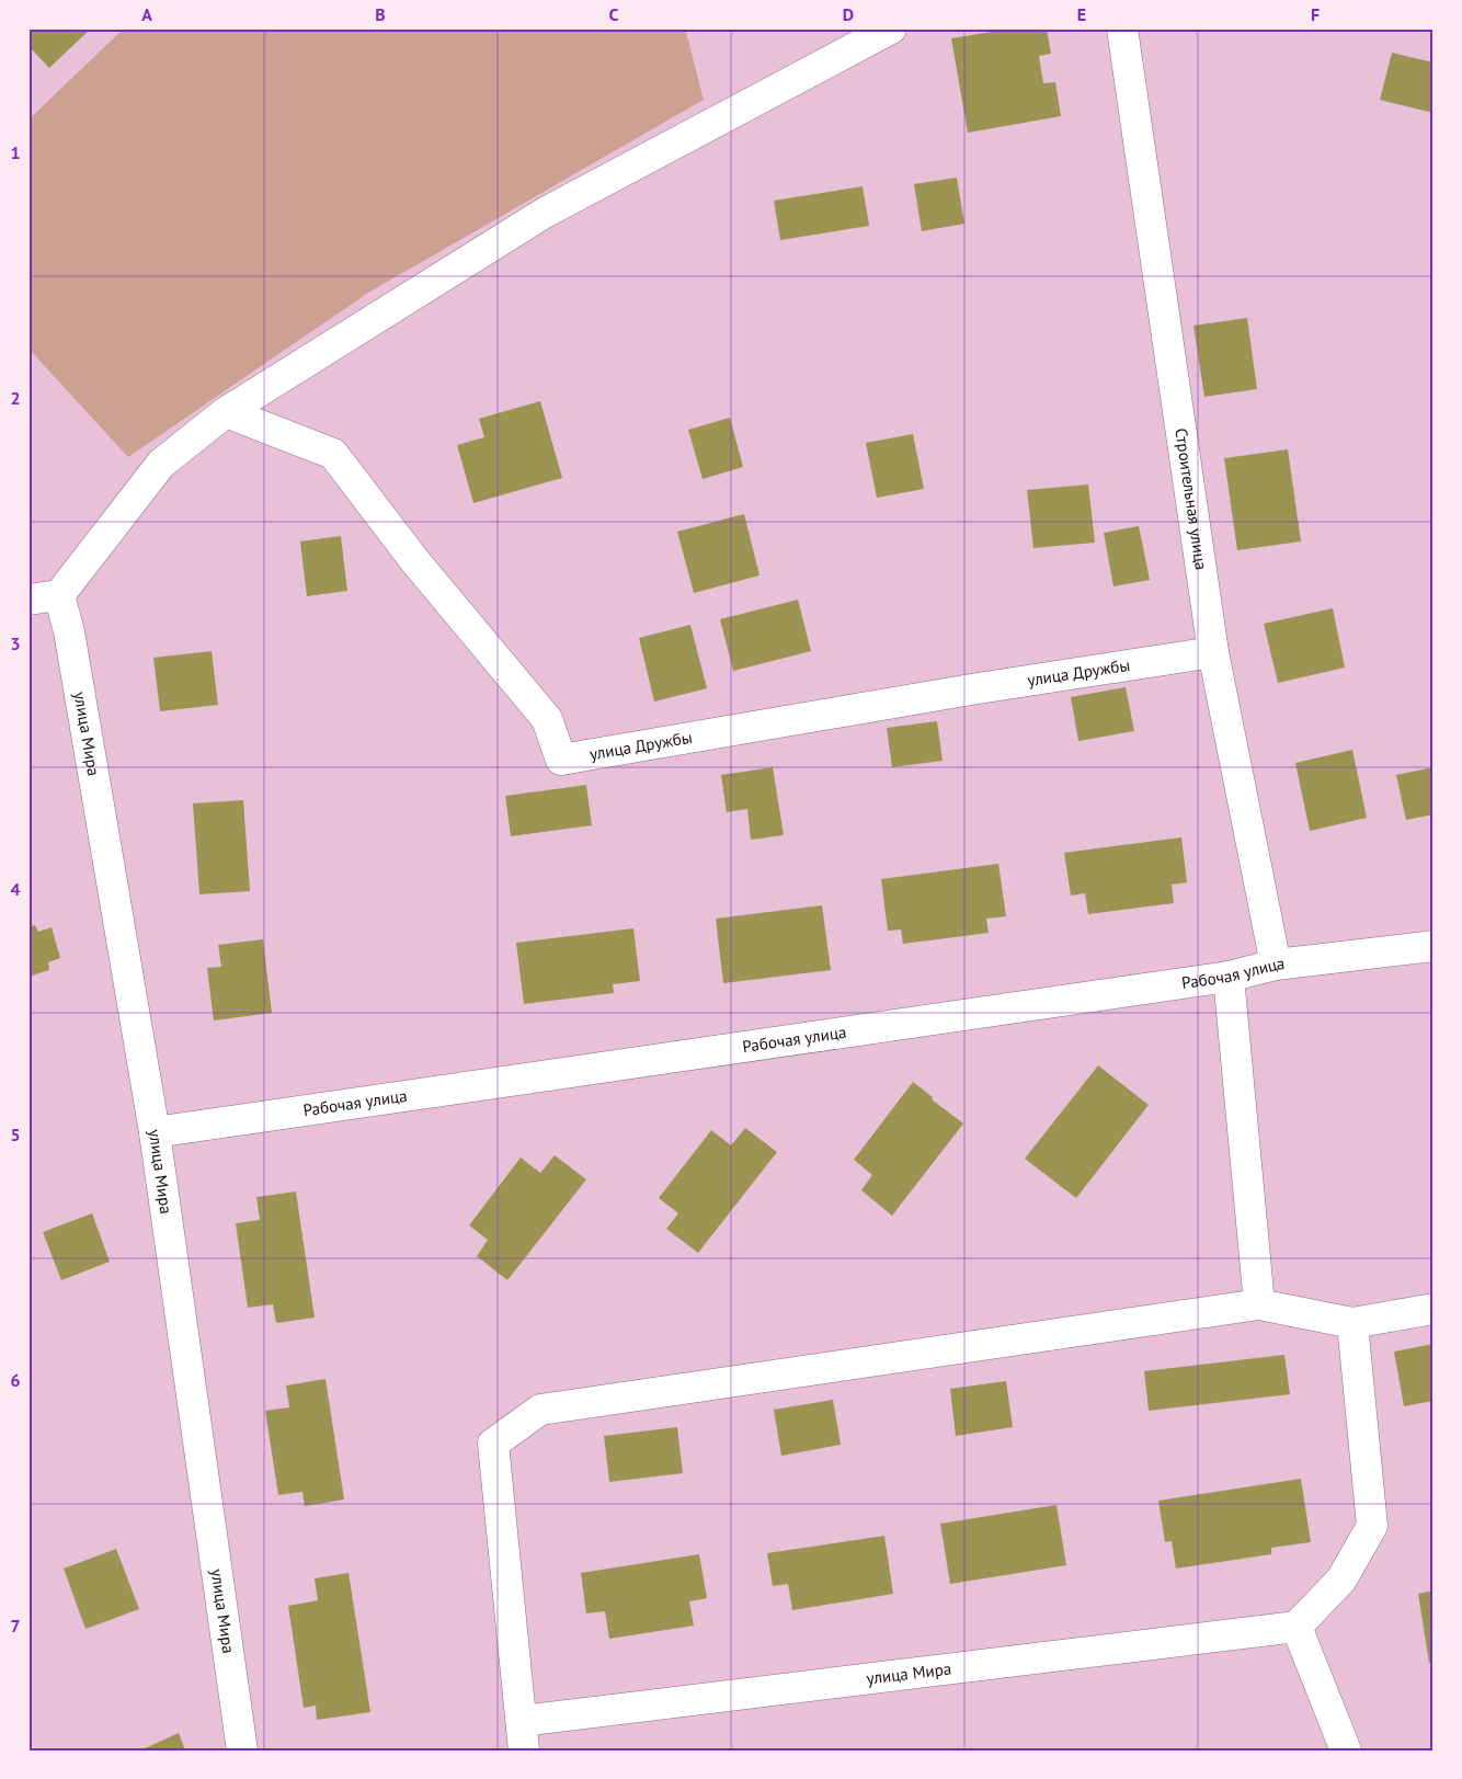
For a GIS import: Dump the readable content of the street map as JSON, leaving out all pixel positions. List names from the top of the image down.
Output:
{
  "streets": {
    "street": [
      "Строительная улица",
      "улица Дружбы",
      "улица Мира",
      "Рабочая улица"
    ]
  },
  "crossings": [
    ["Строительная улица", "улица Дружбы"],
    ["Строительная улица", "Рабочая улица"],
    ["улица Мира", "Рабочая улица"]
  ],
  "grid": {
    "columns": [
      "A",
      "B",
      "C",
      "D",
      "E",
      "F"
    ],
    "rows": [
      "1",
      "2",
      "3",
      "4",
      "5",
      "6",
      "7"
    ]
  }
}
